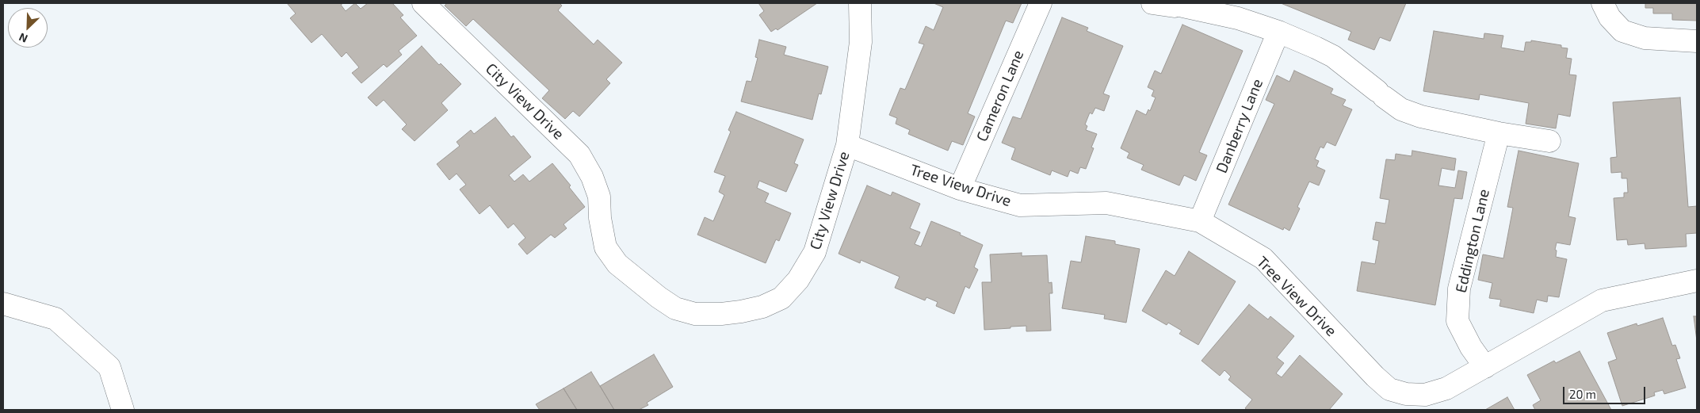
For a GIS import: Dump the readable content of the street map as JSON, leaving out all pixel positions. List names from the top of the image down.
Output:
{
  "streets": {
    "street": [
      "Cameron Lane",
      "City View Drive",
      "Danberry Lane",
      "Tree View Drive",
      "Eddington Lane"
    ]
  },
  "crossings": [
    ["Cameron Lane", "Tree View Drive"],
    ["City View Drive", "Tree View Drive"],
    ["Danberry Lane", "Tree View Drive"],
    ["Tree View Drive", "Eddington Lane"]
  ],
  "scale_bar": "20 m",
  "north": "bottom left"
}
